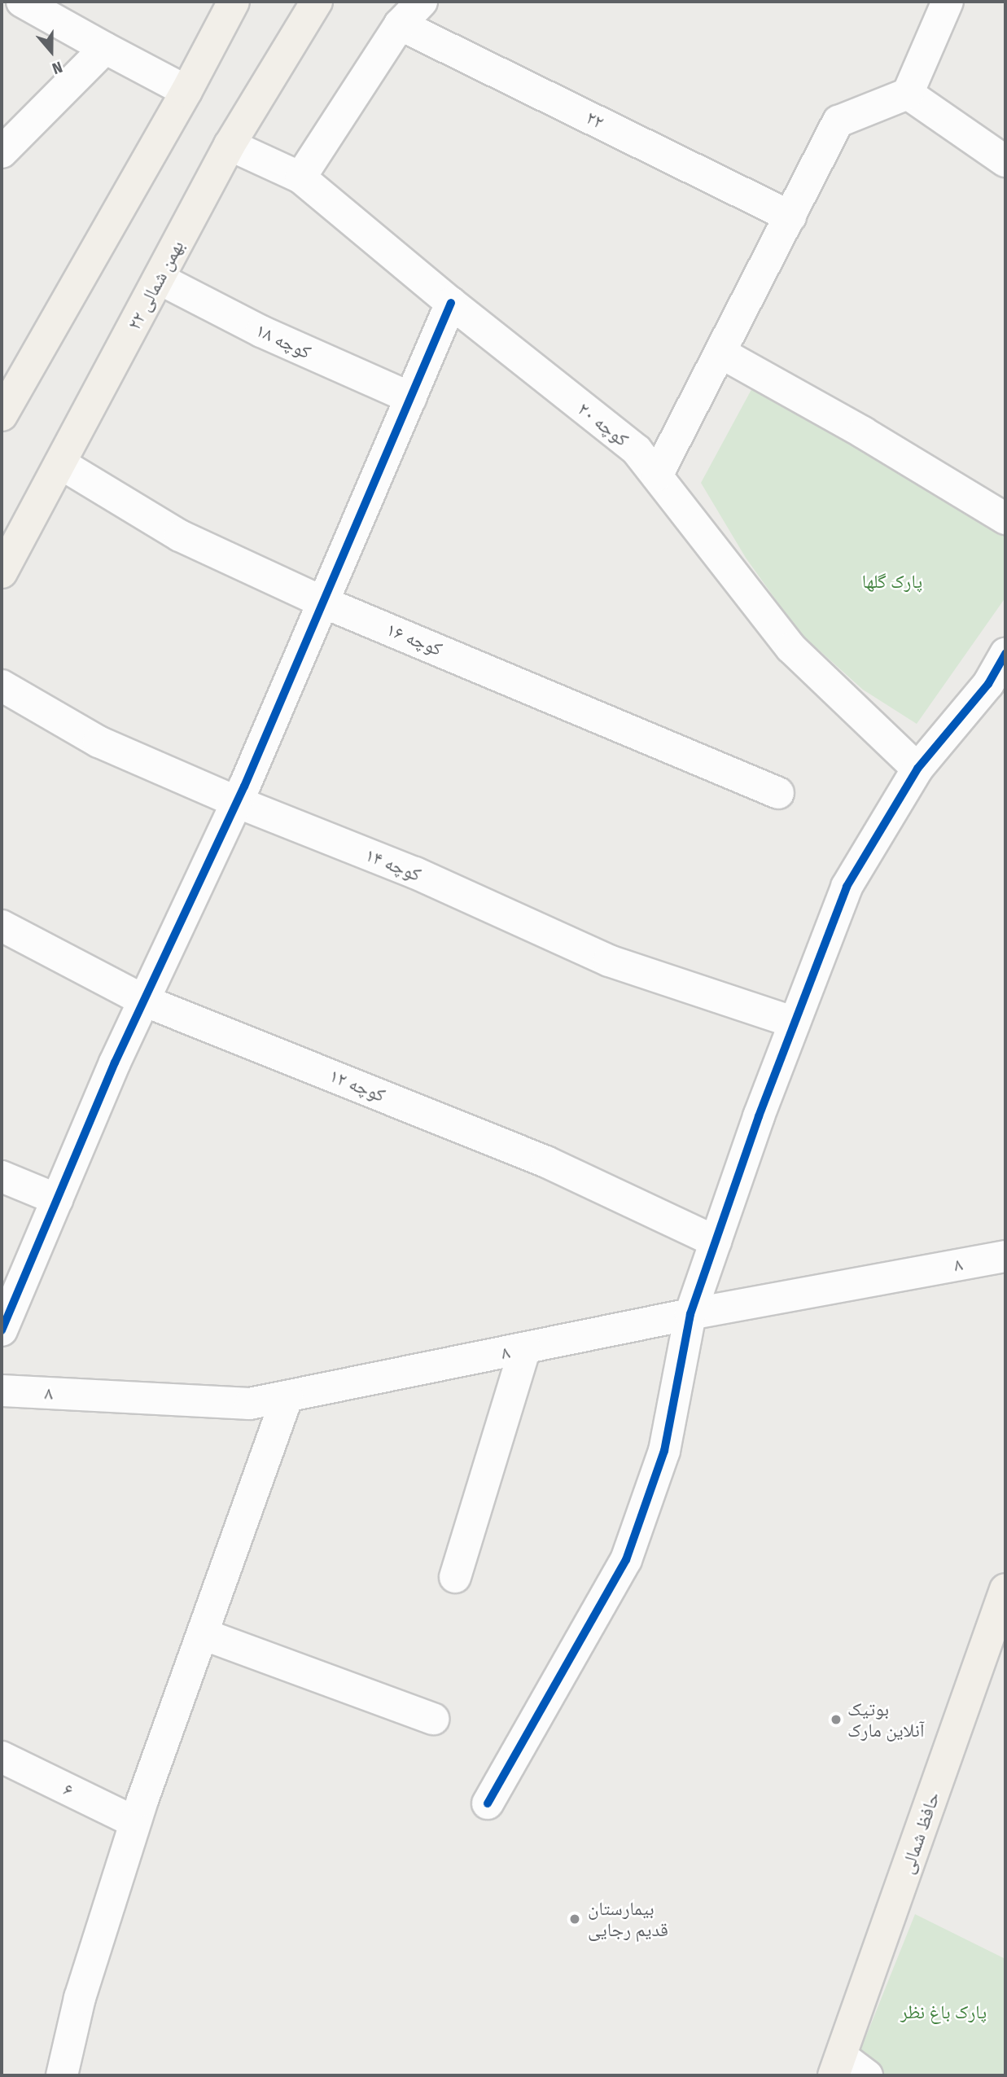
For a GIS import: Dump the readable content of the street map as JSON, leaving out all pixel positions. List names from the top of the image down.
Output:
{
  "streets": {
    "main road": ["۲۲ بهمن شمالی", "حافظ شمالی"],
    "street": [
      "۲۲",
      "کوچه ۱۸",
      "کوچه ۲۰",
      "کوچه ۱۶",
      "کوچه ۱۴",
      "کوچه ۱۲",
      "۸",
      "۶"
    ]
  },
  "crossings": [
    ["۲۲ بهمن شمالی", "کوچه ۱۸"],
    ["۲۲ بهمن شمالی", "کوچه ۲۰"],
    ["۲۲ بهمن شمالی", "کوچه ۱۶"]
  ],
  "parks": ["پارک گلها", "پارک باغ نظر"],
  "places": ["بوتیک آنلاین مارک", "بیمارستان قدیم رجایی"],
  "north": "bottom"
}
